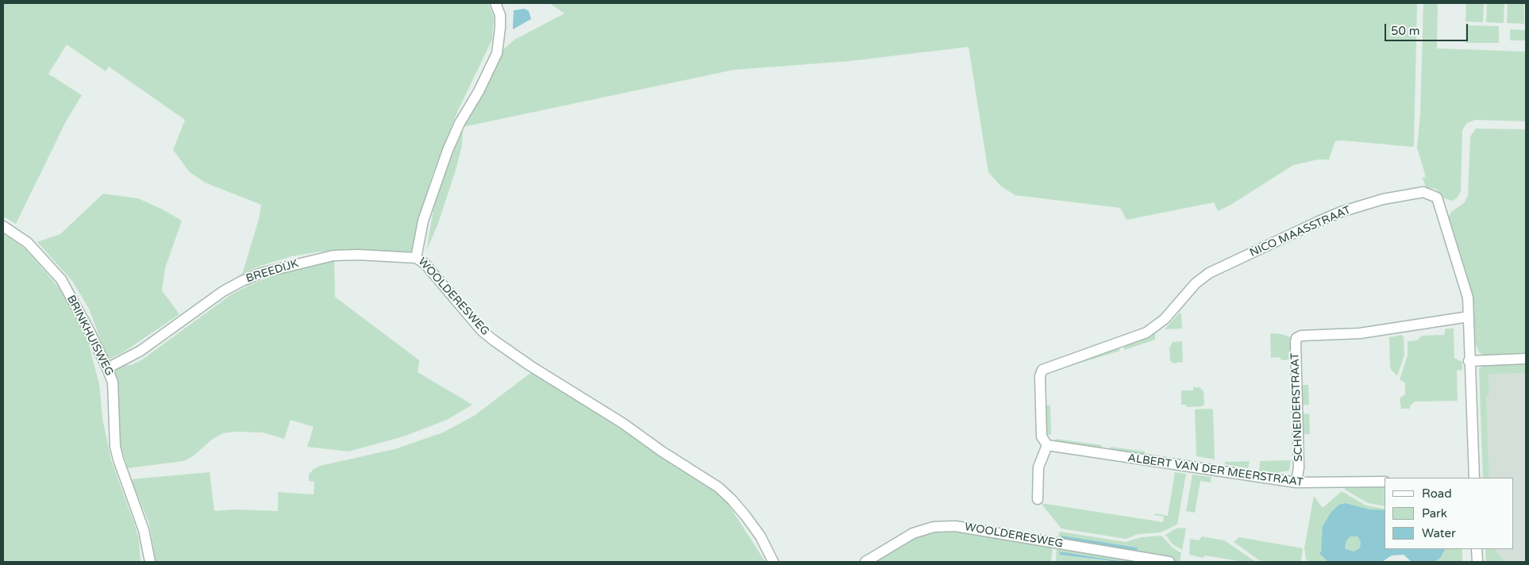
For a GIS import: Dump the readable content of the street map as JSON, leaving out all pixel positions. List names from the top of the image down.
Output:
{
  "streets": {
    "street": [
      "NICO MAASSTRAAT",
      "BREEDIJK",
      "WOOLDERESWEG",
      "BRINKHUISWEG",
      "SCHNEIDERSTRAAT",
      "ALBERT VAN DER MEERSTRAAT"
    ]
  },
  "crossings": [
    ["NICO MAASSTRAAT", "SCHNEIDERSTRAAT"],
    ["NICO MAASSTRAAT", "ALBERT VAN DER MEERSTRAAT"],
    ["BREEDIJK", "WOOLDERESWEG"],
    ["BREEDIJK", "BRINKHUISWEG"],
    ["SCHNEIDERSTRAAT", "ALBERT VAN DER MEERSTRAAT"]
  ],
  "legend": ["Road", "Park", "Water"],
  "scale_bar": "50 m"
}
